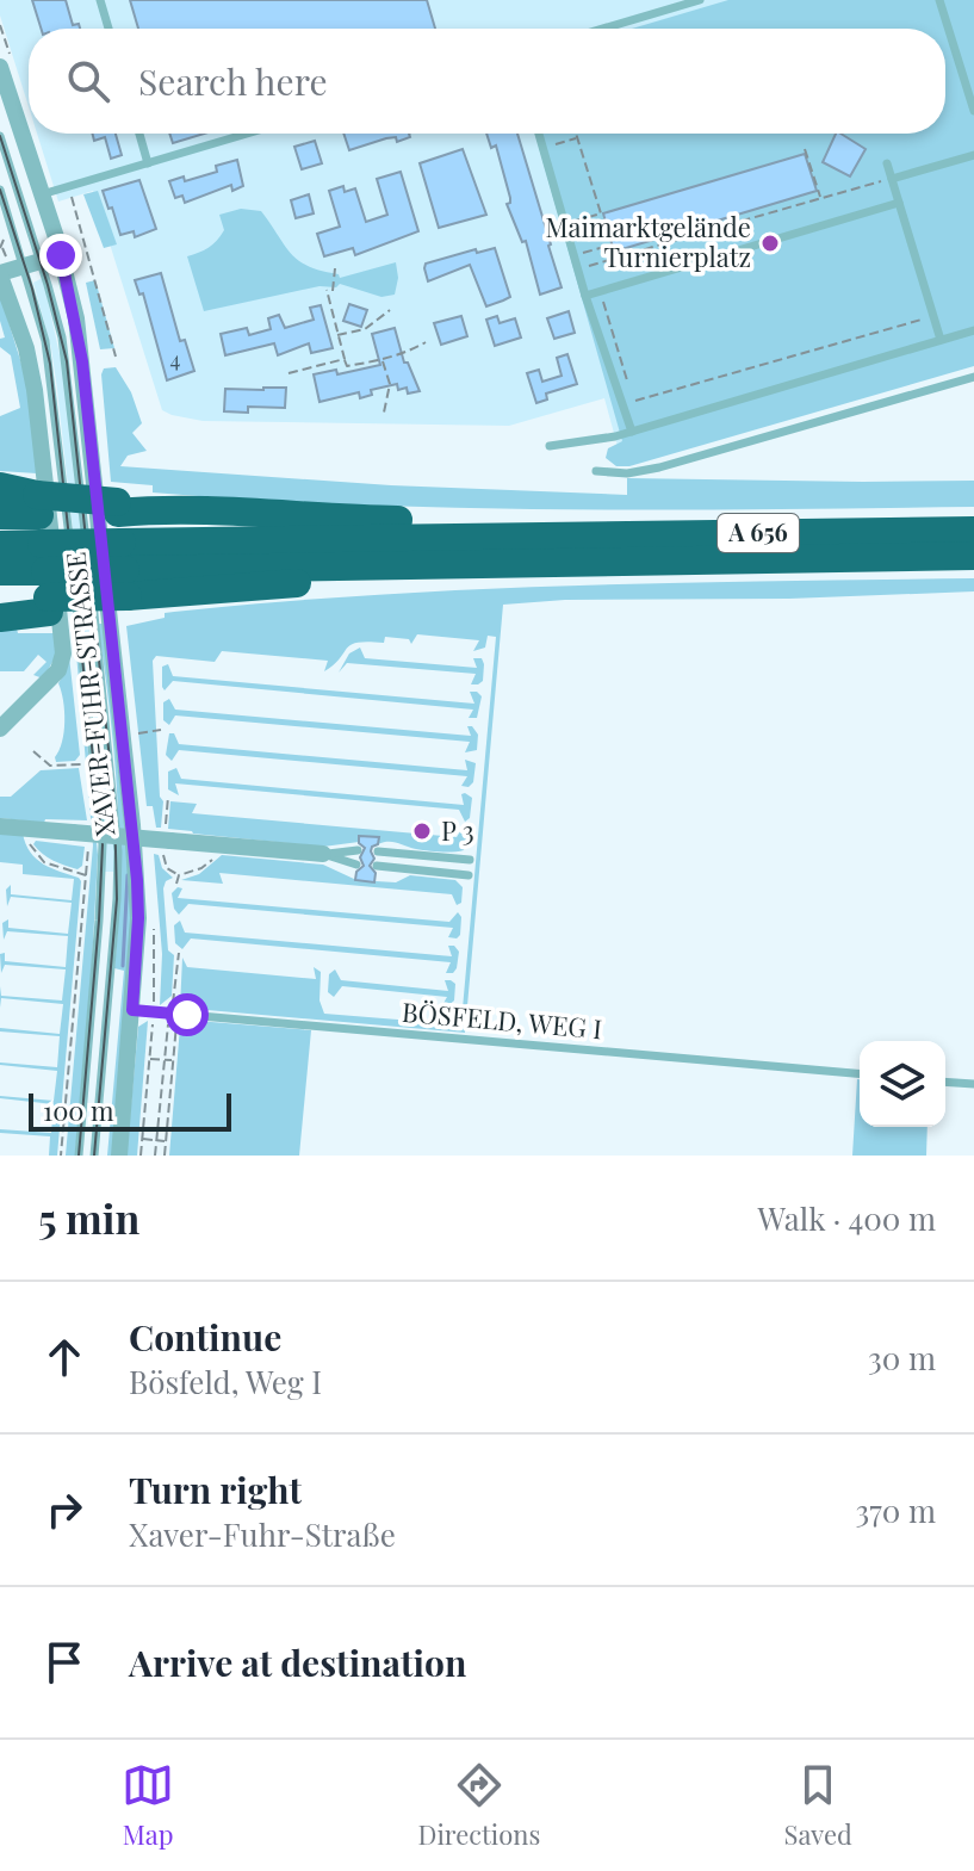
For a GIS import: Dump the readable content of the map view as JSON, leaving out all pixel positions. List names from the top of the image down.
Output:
{
  "streets": {
    "highway": ["A 656"],
    "street": ["XAVER-FUHR-STRASSE"],
    "lane": ["BÖSFELD, WEG I"]
  },
  "crossings": [
    ["XAVER-FUHR-STRASSE", "BÖSFELD, WEG I"]
  ],
  "places": ["Maimarktgelände Turnierplatz", "P 3"],
  "house_numbers": ["4"],
  "scale_bar": "100 m",
  "page": {
    "search": "Search here",
    "scale": "100 m",
    "heading": ["5 min", "Walk · 400 m"],
    "list": [
      ["Continue", "Bösfeld, Weg I", "30 m"],
      ["Turn right", "Xaver-Fuhr-Straße", "370 m"],
      "Arrive at destination"
    ],
    "nav": ["Map", "Directions", "Saved"]
  }
}
